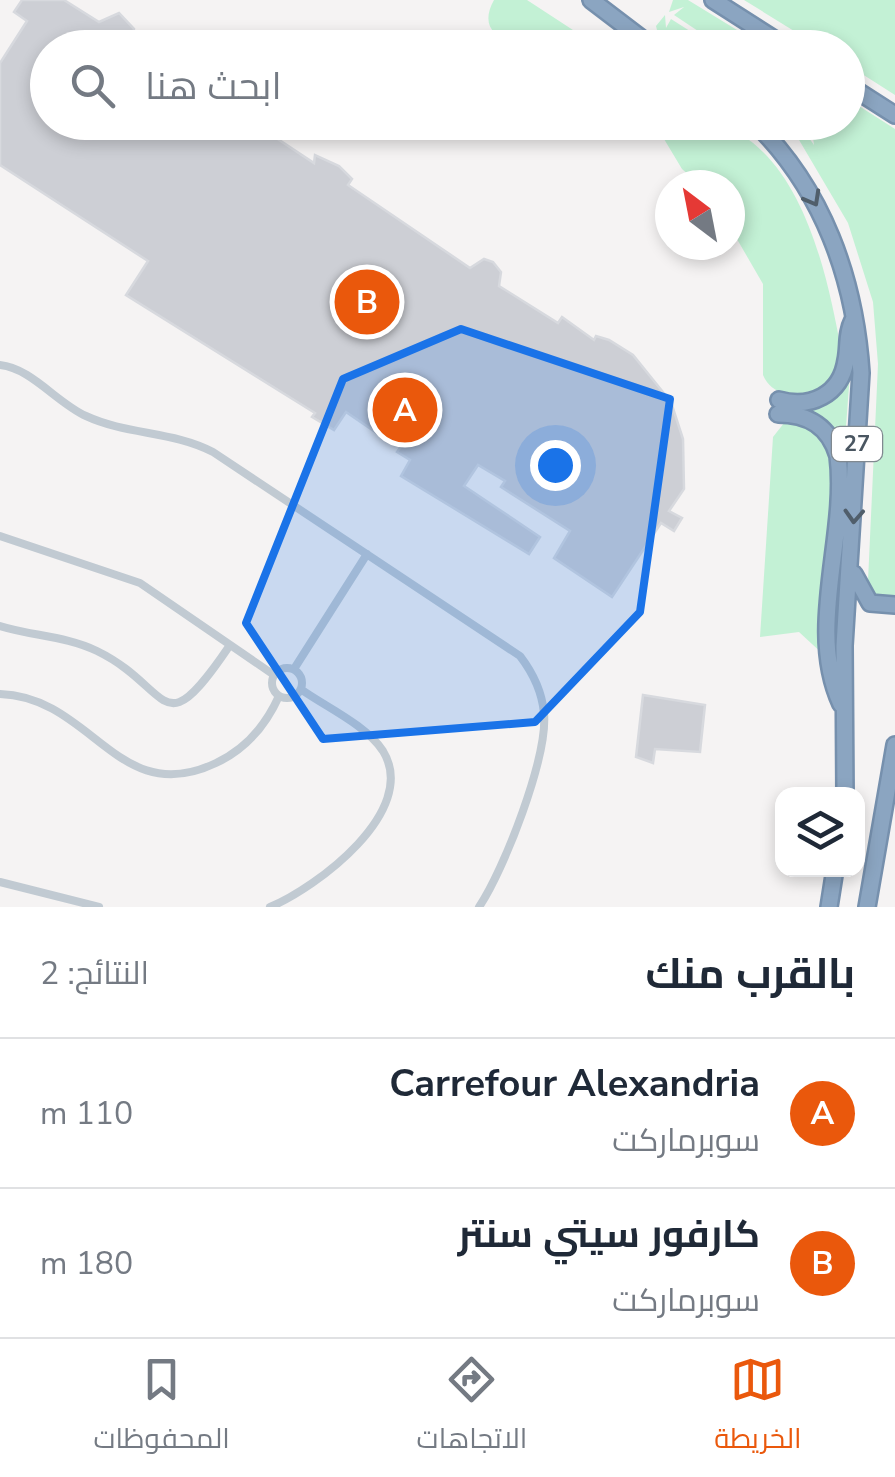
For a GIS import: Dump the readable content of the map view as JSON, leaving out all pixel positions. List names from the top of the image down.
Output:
{
  "streets": {
    "highway": ["27"]
  },
  "north": "top left",
  "page": {
    "search": "ابحث هنا",
    "pins": ["B", "A"],
    "heading": ["بالقرب منك", "النتائج: 2"],
    "list": [
      {
        "mark": "A",
        "name": "Carrefour Alexandria",
        "note": "سوبرماركت",
        "value": "110 m"
      },
      {
        "mark": "B",
        "name": "كارفور سيتي سنتر",
        "note": "سوبرماركت",
        "value": "180 m"
      }
    ],
    "nav": ["الخريطة", "الاتجاهات", "المحفوظات"]
  }
}
